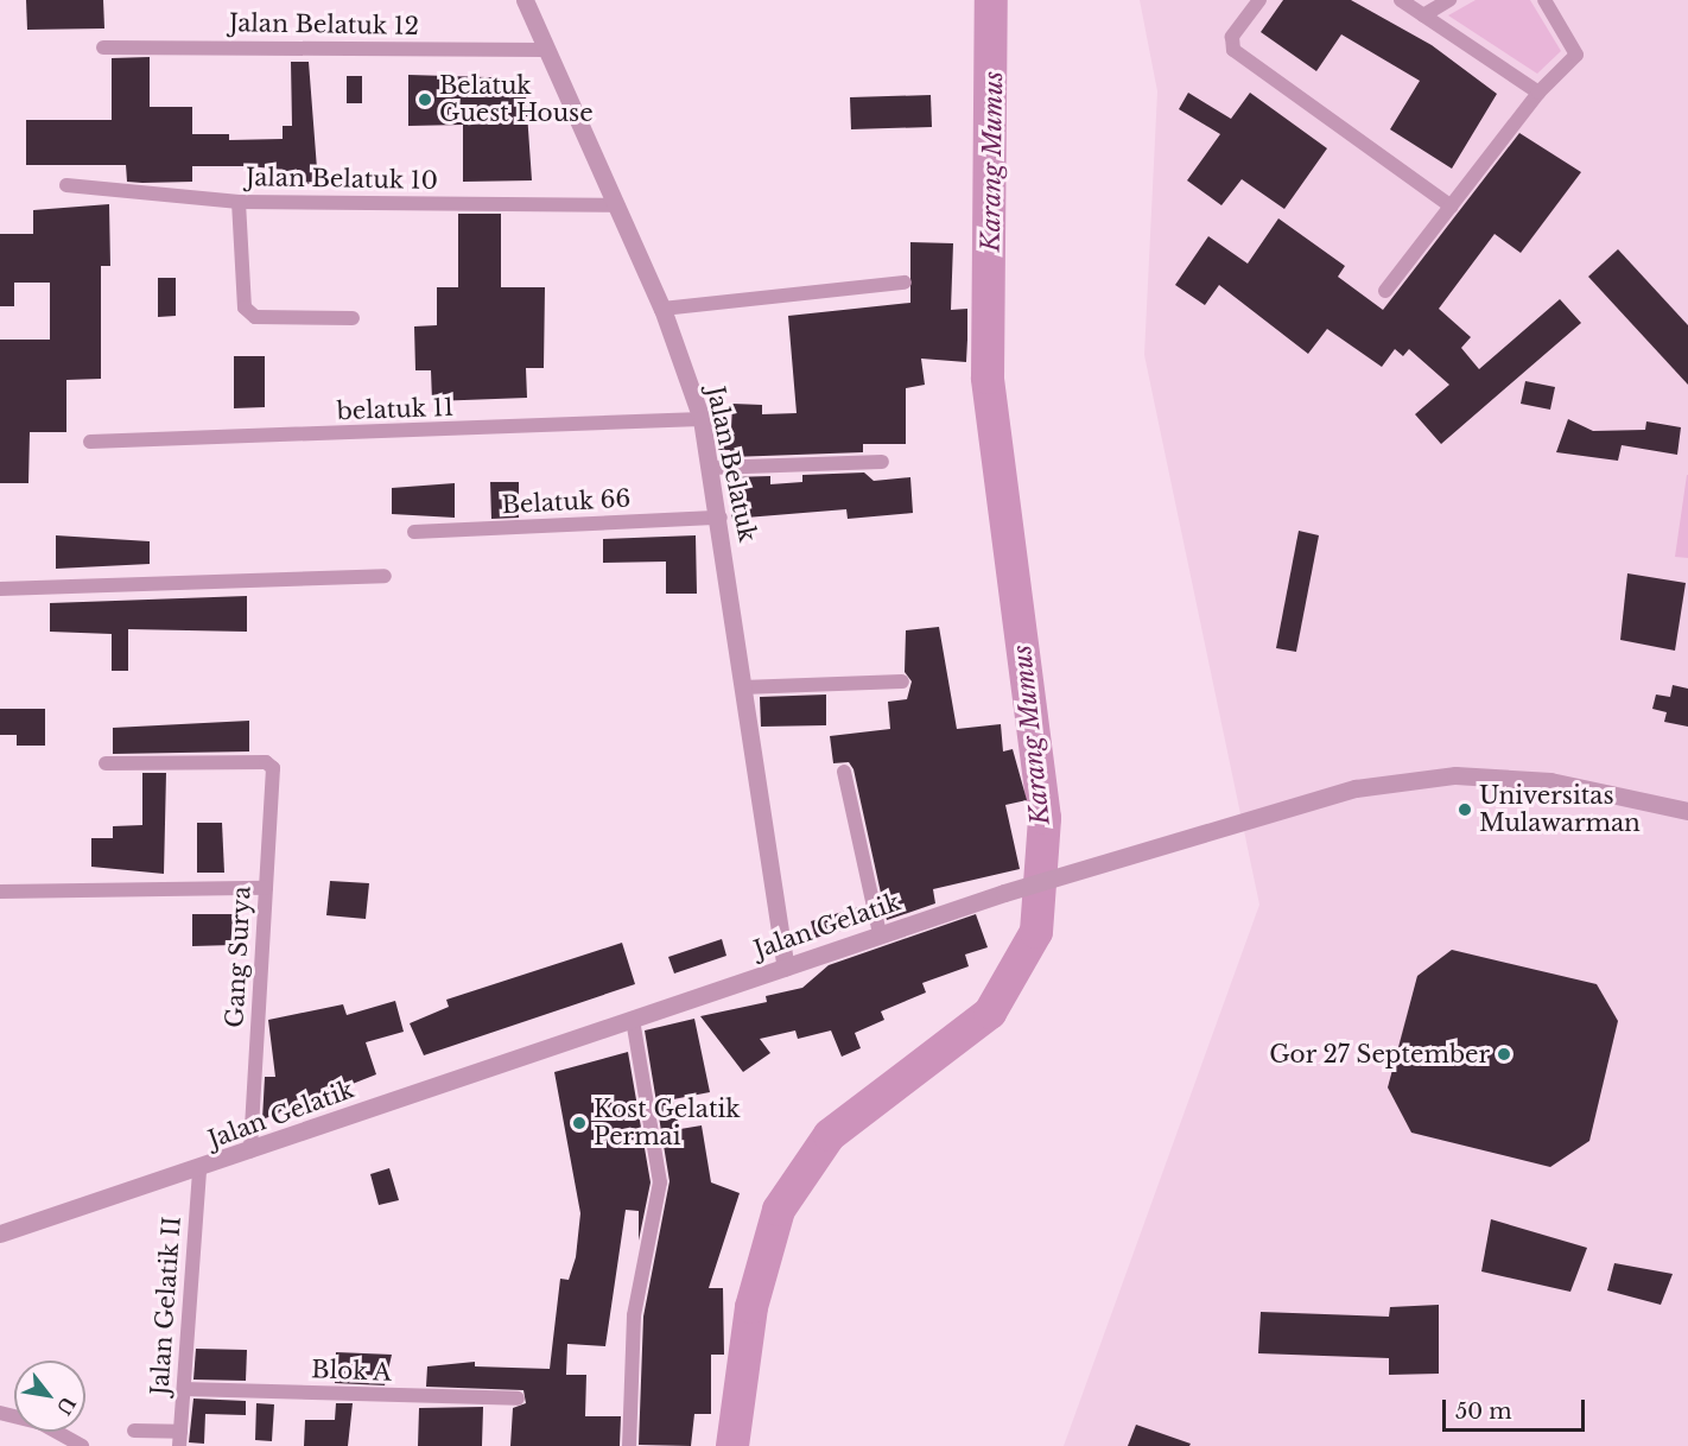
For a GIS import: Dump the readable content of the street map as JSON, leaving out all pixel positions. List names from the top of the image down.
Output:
{
  "streets": {
    "street": [
      "Jalan Belatuk 12",
      "Jalan Belatuk 10",
      "belatuk 11",
      "Jalan Belatuk",
      "Belatuk 66",
      "Jalan Gelatik",
      "Gang Surya",
      "Jalan Gelatik II",
      "Blok A"
    ]
  },
  "crossings": [
    ["Jalan Belatuk 12", "Jalan Belatuk"],
    ["Jalan Belatuk 10", "Jalan Belatuk"],
    ["belatuk 11", "Jalan Belatuk"],
    ["Jalan Belatuk", "Belatuk 66"],
    ["Jalan Belatuk", "Jalan Gelatik"],
    ["Jalan Gelatik", "Gang Surya"],
    ["Jalan Gelatik", "Jalan Gelatik II"],
    ["Jalan Gelatik II", "Blok A"]
  ],
  "water": ["Karang Mumus"],
  "places": [
    "Belatuk Guest House",
    "Universitas Mulawarman",
    "Gor 27 September",
    "Kost Gelatik Permai"
  ],
  "scale_bar": "50 m",
  "north": "bottom right"
}
